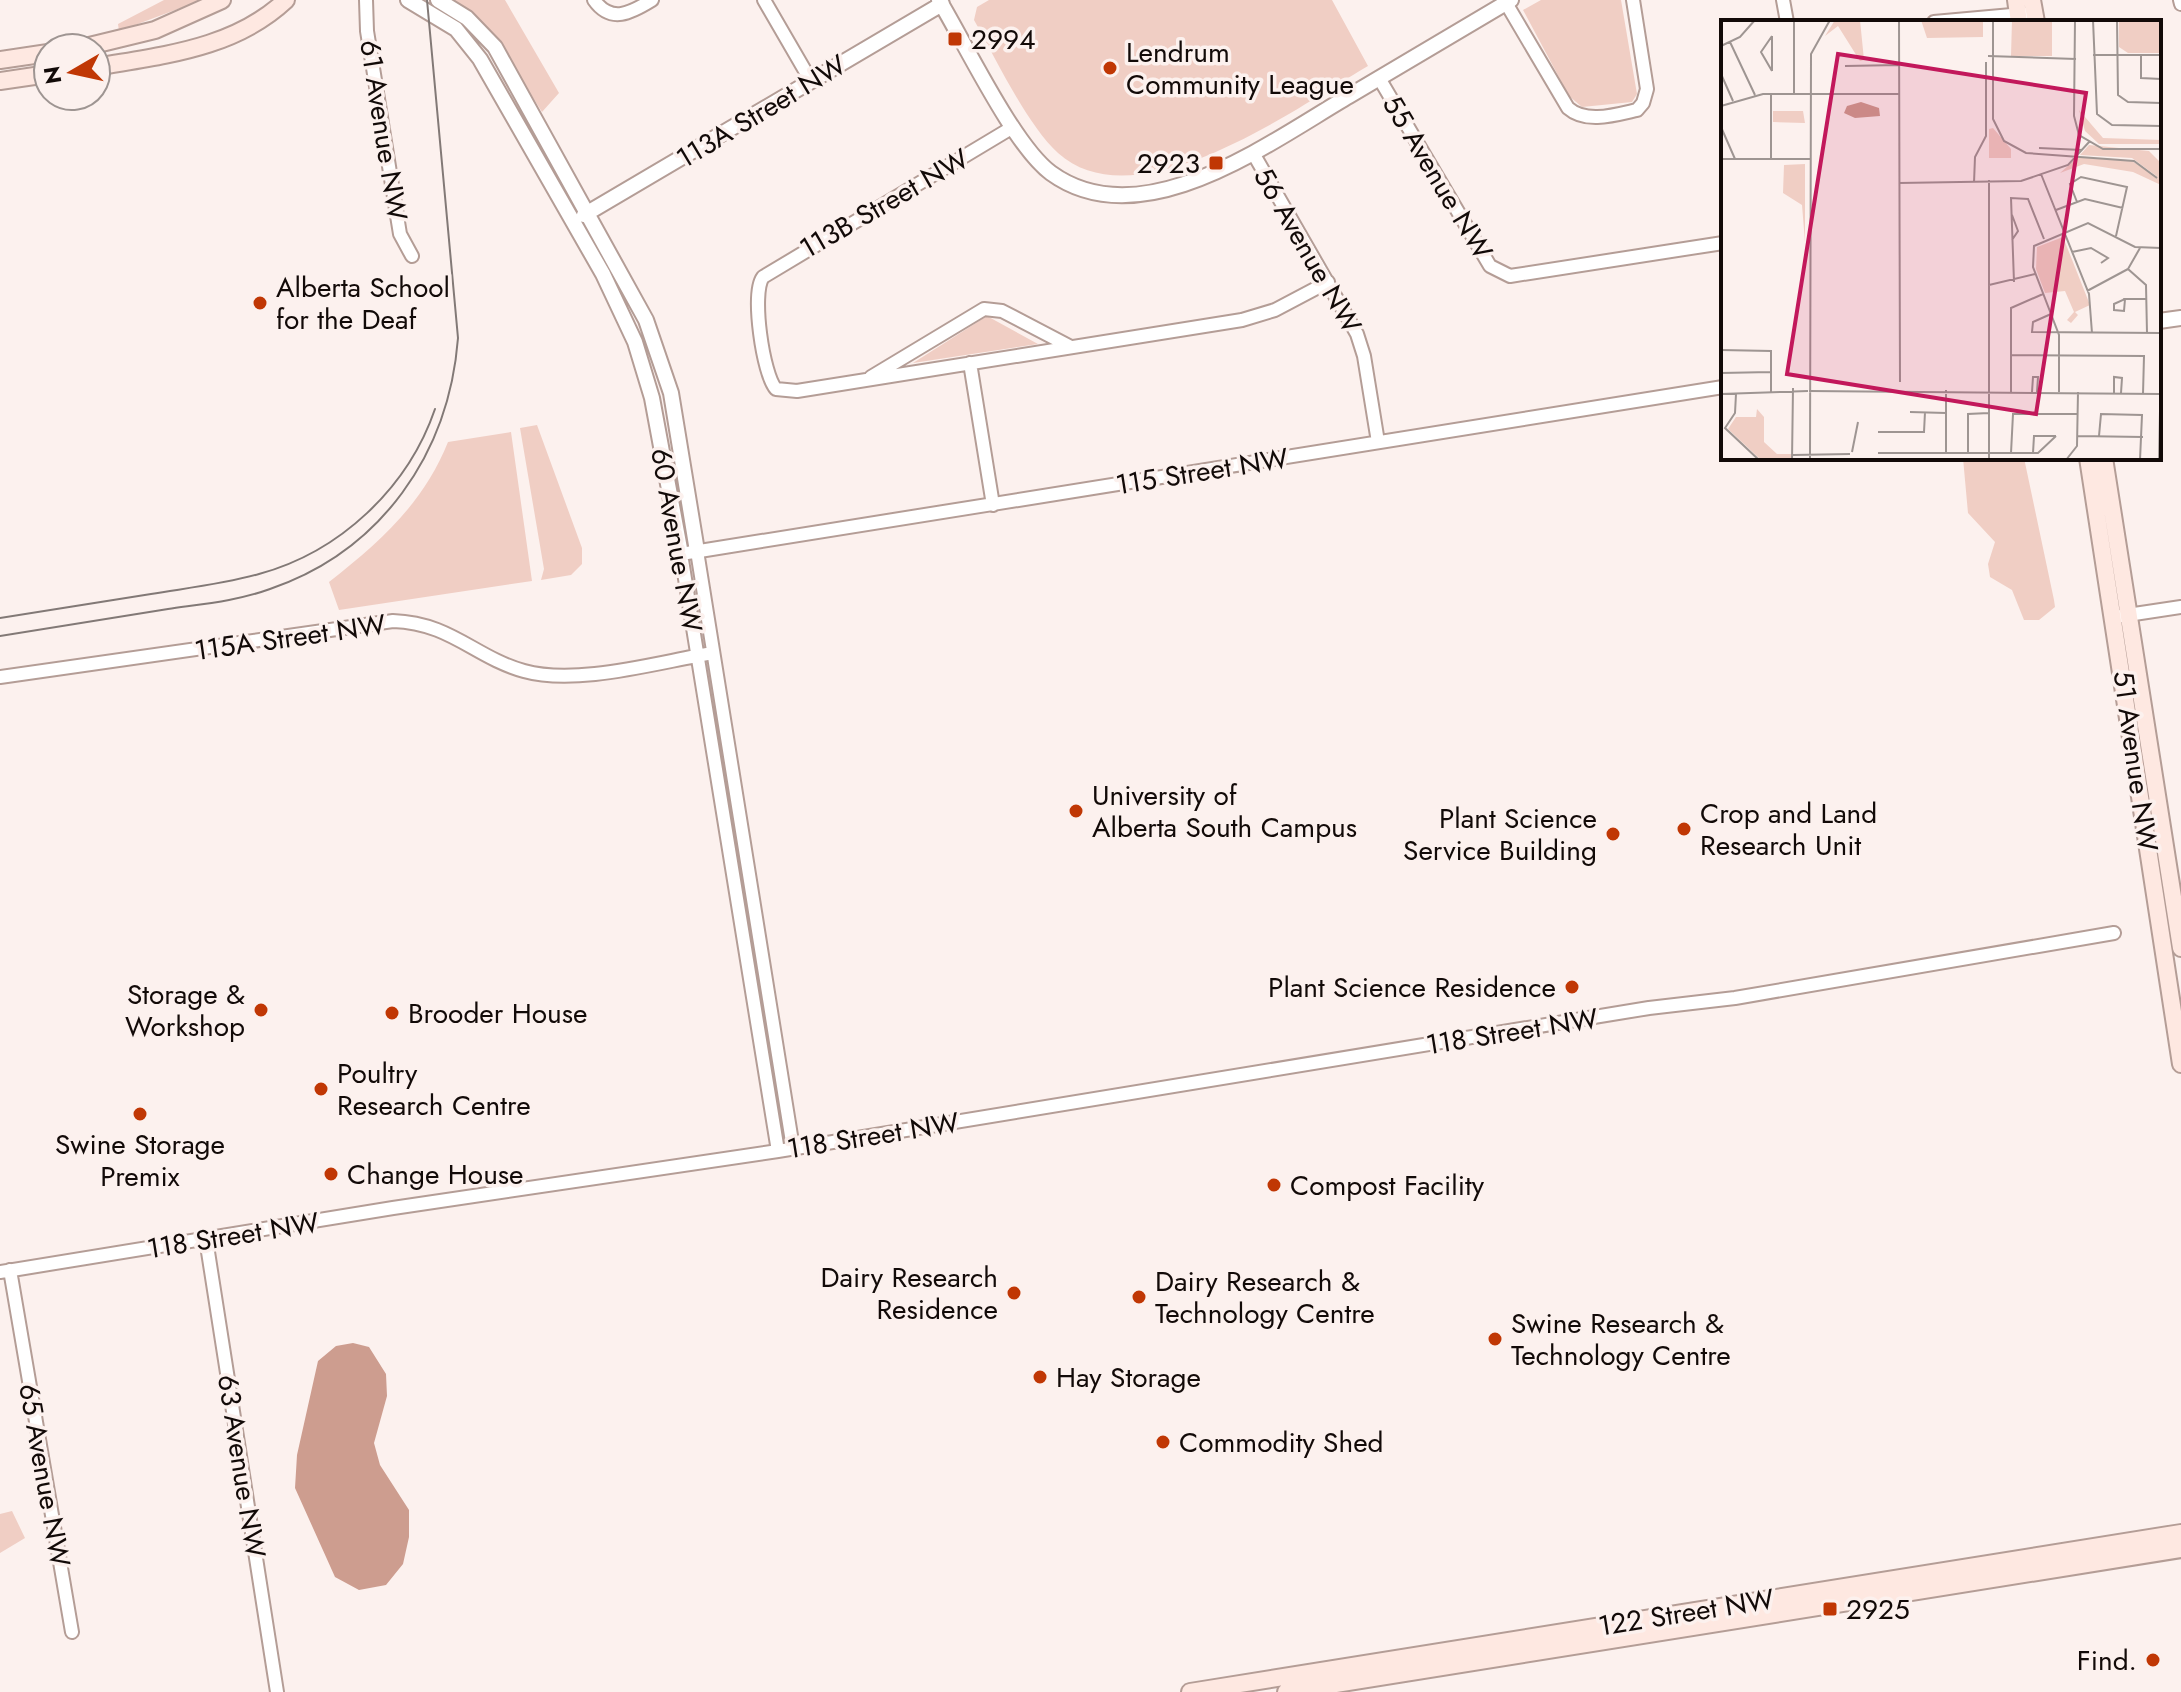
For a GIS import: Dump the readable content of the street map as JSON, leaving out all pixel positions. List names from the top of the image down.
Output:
{
  "streets": {
    "main road": ["51 Avenue NW", "122 Street NW"],
    "street": [
      "113A Street NW",
      "61 Avenue NW",
      "55 Avenue NW",
      "113B Street NW",
      "56 Avenue NW",
      "115 Street NW",
      "60 Avenue NW",
      "115A Street NW",
      "118 Street NW",
      "63 Avenue NW",
      "65 Avenue NW"
    ]
  },
  "crossings": [
    ["113A Street NW", "60 Avenue NW"],
    ["56 Avenue NW", "115 Street NW"],
    ["115 Street NW", "60 Avenue NW"],
    ["60 Avenue NW", "115A Street NW"],
    ["60 Avenue NW", "118 Street NW"],
    ["118 Street NW", "63 Avenue NW"],
    ["118 Street NW", "65 Avenue NW"]
  ],
  "places": {
    "transit": ["2994", "2923", "2925"],
    "other": [
      "Lendrum Community League",
      "Alberta School for the Deaf",
      "University of Alberta South Campus",
      "Crop and Land Research Unit",
      "Plant Science Service Building",
      "Plant Science Residence",
      "Storage & Workshop",
      "Brooder House",
      "Poultry Research Centre",
      "Swine Storage Premix",
      "Change House",
      "Compost Facility",
      "Dairy Research Residence",
      "Dairy Research & Technology Centre",
      "Swine Research & Technology Centre",
      "Hay Storage",
      "Commodity Shed",
      "Find."
    ]
  },
  "north": "left"
}
